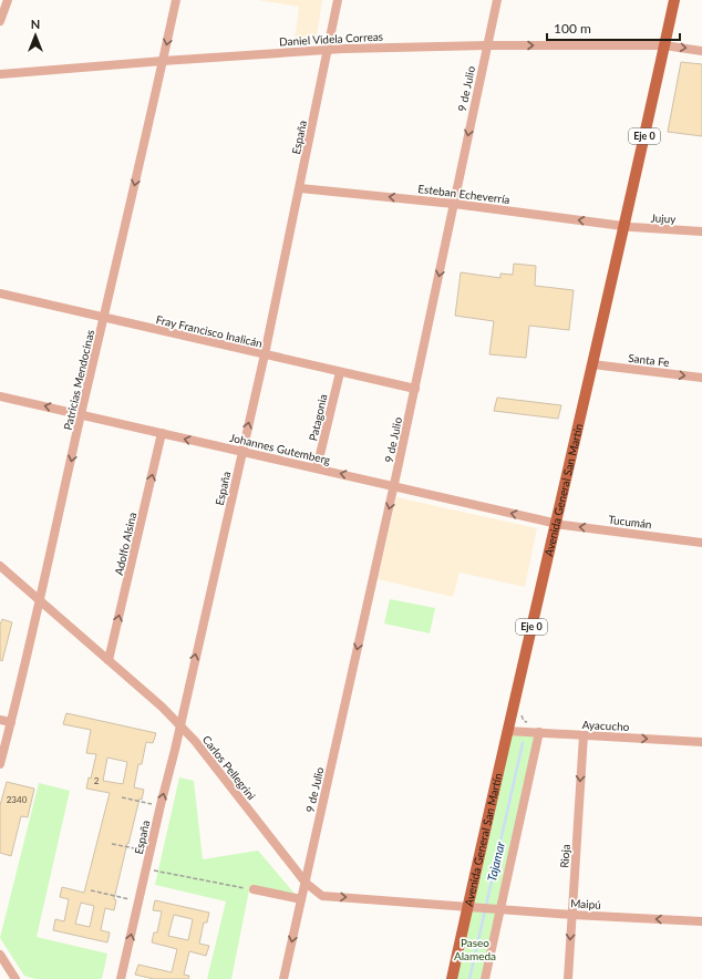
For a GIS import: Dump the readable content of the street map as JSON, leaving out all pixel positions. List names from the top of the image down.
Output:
{
  "streets": {
    "main road": ["Eje 0", "Avenida General San Martín"],
    "street": [
      "Daniel Videla Correas",
      "9 de Julio",
      "España",
      "Esteban Echeverría",
      "Jujuy",
      "Fray Francisco Inalicán",
      "Santa Fe",
      "Patricias Mendocinas",
      "Patagonia",
      "Johannes Gutemberg",
      "Tucumán",
      "Adolfo Alsina",
      "Ayacucho",
      "Carlos Pellegrini",
      "Rioja",
      "Maipú"
    ]
  },
  "crossings": [
    ["Daniel Videla Correas", "9 de Julio"],
    ["Daniel Videla Correas", "España"],
    ["Daniel Videla Correas", "Patricias Mendocinas"],
    ["Daniel Videla Correas", "Avenida General San Martín"],
    ["9 de Julio", "Esteban Echeverría"],
    ["9 de Julio", "Fray Francisco Inalicán"],
    ["9 de Julio", "Johannes Gutemberg"],
    ["9 de Julio", "Carlos Pellegrini"],
    ["España", "Esteban Echeverría"],
    ["España", "Fray Francisco Inalicán"],
    ["España", "Johannes Gutemberg"],
    ["España", "Carlos Pellegrini"],
    ["Esteban Echeverría", "Jujuy"],
    ["Esteban Echeverría", "Avenida General San Martín"],
    ["Jujuy", "Avenida General San Martín"],
    ["Fray Francisco Inalicán", "Patricias Mendocinas"],
    ["Fray Francisco Inalicán", "Patagonia"],
    ["Santa Fe", "Avenida General San Martín"],
    ["Patricias Mendocinas", "Johannes Gutemberg"],
    ["Patricias Mendocinas", "Carlos Pellegrini"],
    ["Patagonia", "Johannes Gutemberg"],
    ["Johannes Gutemberg", "Avenida General San Martín"],
    ["Johannes Gutemberg", "Tucumán"],
    ["Johannes Gutemberg", "Adolfo Alsina"],
    ["Avenida General San Martín", "Tucumán"],
    ["Avenida General San Martín", "Ayacucho"],
    ["Avenida General San Martín", "Carlos Pellegrini"],
    ["Avenida General San Martín", "Maipú"],
    ["Adolfo Alsina", "Carlos Pellegrini"],
    ["Ayacucho", "Rioja"],
    ["Carlos Pellegrini", "Maipú"],
    ["Rioja", "Maipú"]
  ],
  "one_way": [
    "9 de Julio",
    "España",
    "Esteban Echeverría",
    "Santa Fe",
    "Patricias Mendocinas",
    "Johannes Gutemberg",
    "Tucumán",
    "Adolfo Alsina",
    "Ayacucho",
    "Maipú"
  ],
  "water": ["Tajamar"],
  "parks": ["Paseo Alameda"],
  "house_numbers": ["2", "2340"],
  "scale_bar": "100 m",
  "north": "top"
}
